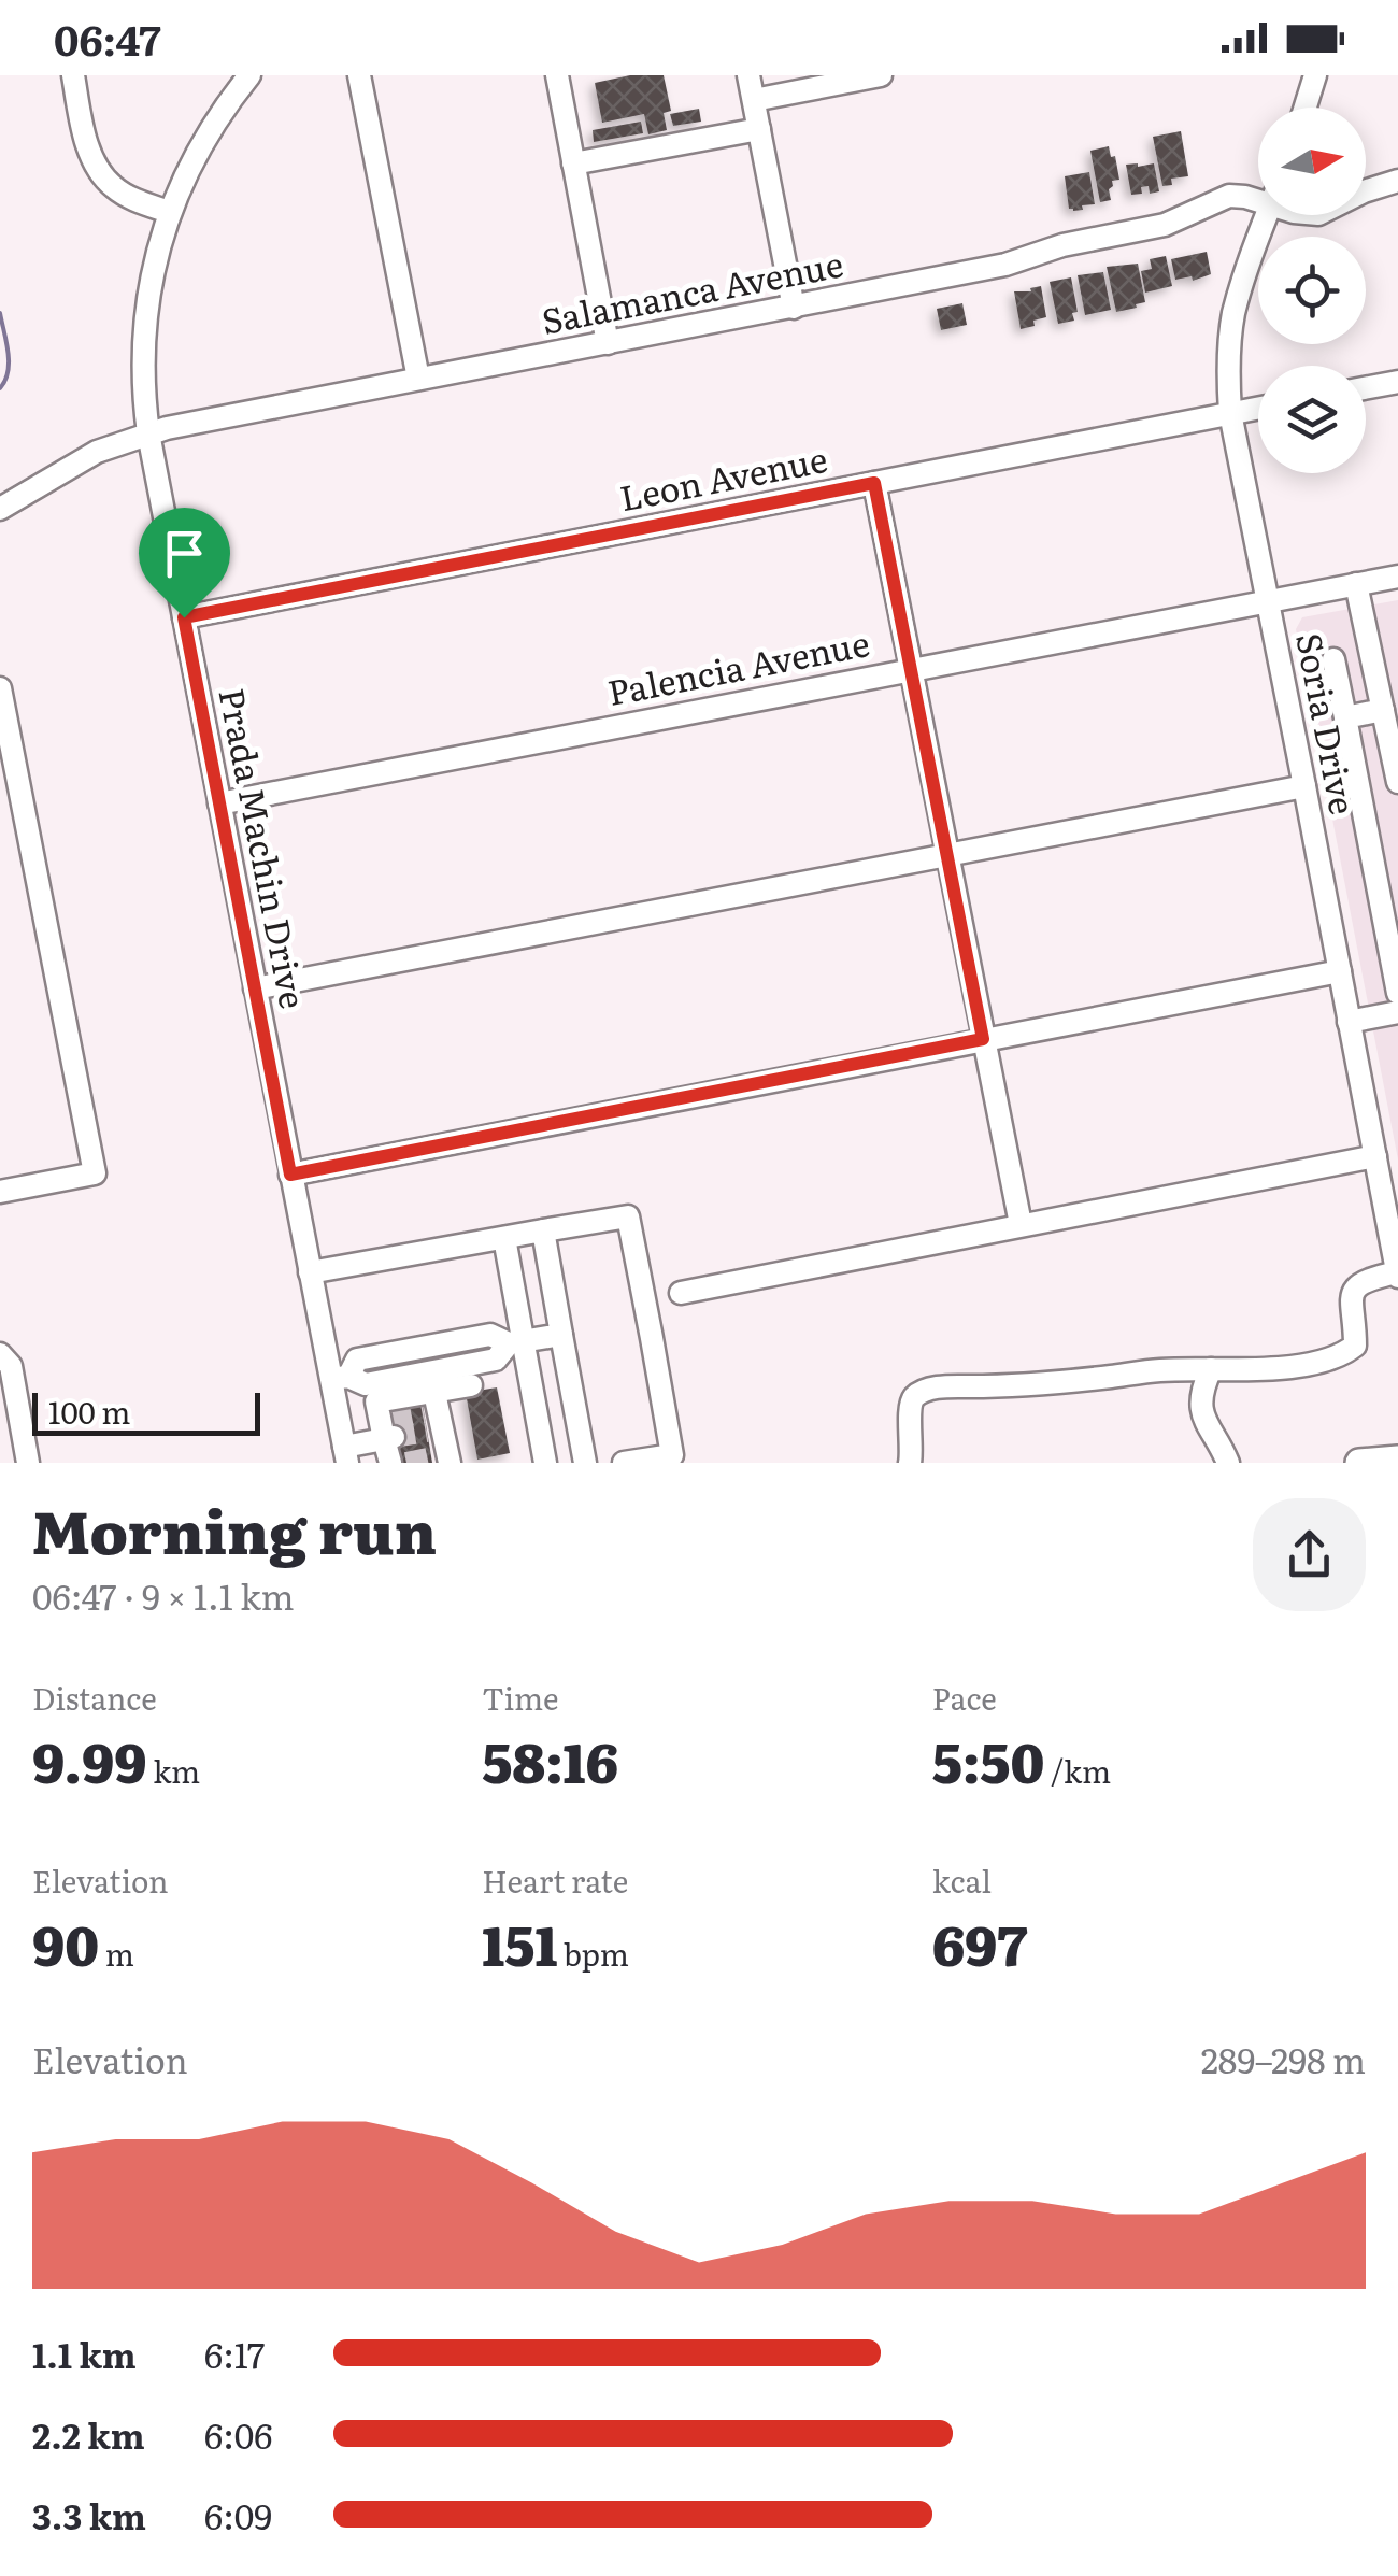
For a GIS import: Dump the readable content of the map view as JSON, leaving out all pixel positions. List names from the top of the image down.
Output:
{
  "streets": {
    "street": [
      "Salamanca Avenue",
      "Leon Avenue",
      "Palencia Avenue",
      "Soria Drive",
      "Prada Machin Drive"
    ]
  },
  "crossings": [
    ["Salamanca Avenue", "Prada Machin Drive"],
    ["Leon Avenue", "Soria Drive"],
    ["Leon Avenue", "Prada Machin Drive"],
    ["Palencia Avenue", "Soria Drive"],
    ["Palencia Avenue", "Prada Machin Drive"]
  ],
  "scale_bar": "100 m",
  "north": "right",
  "page": {
    "status": "06:47",
    "scale": "100 m",
    "heading": ["Morning run", "06:47 · 9 × 1.1 km"],
    "stats": [
      ["Distance", "9.99 km"],
      ["Time", "58:16"],
      ["Pace", "5:50 /km"],
      ["Elevation", "90 m"],
      ["Heart rate", "151 bpm"],
      ["kcal", "697"]
    ],
    "chart": ["Elevation", "289–298 m"],
    "list": [
      {
        "name": "1.1 km",
        "note": "6:17"
      },
      {
        "name": "2.2 km",
        "note": "6:06"
      },
      {
        "name": "3.3 km",
        "note": "6:09"
      }
    ]
  }
}
